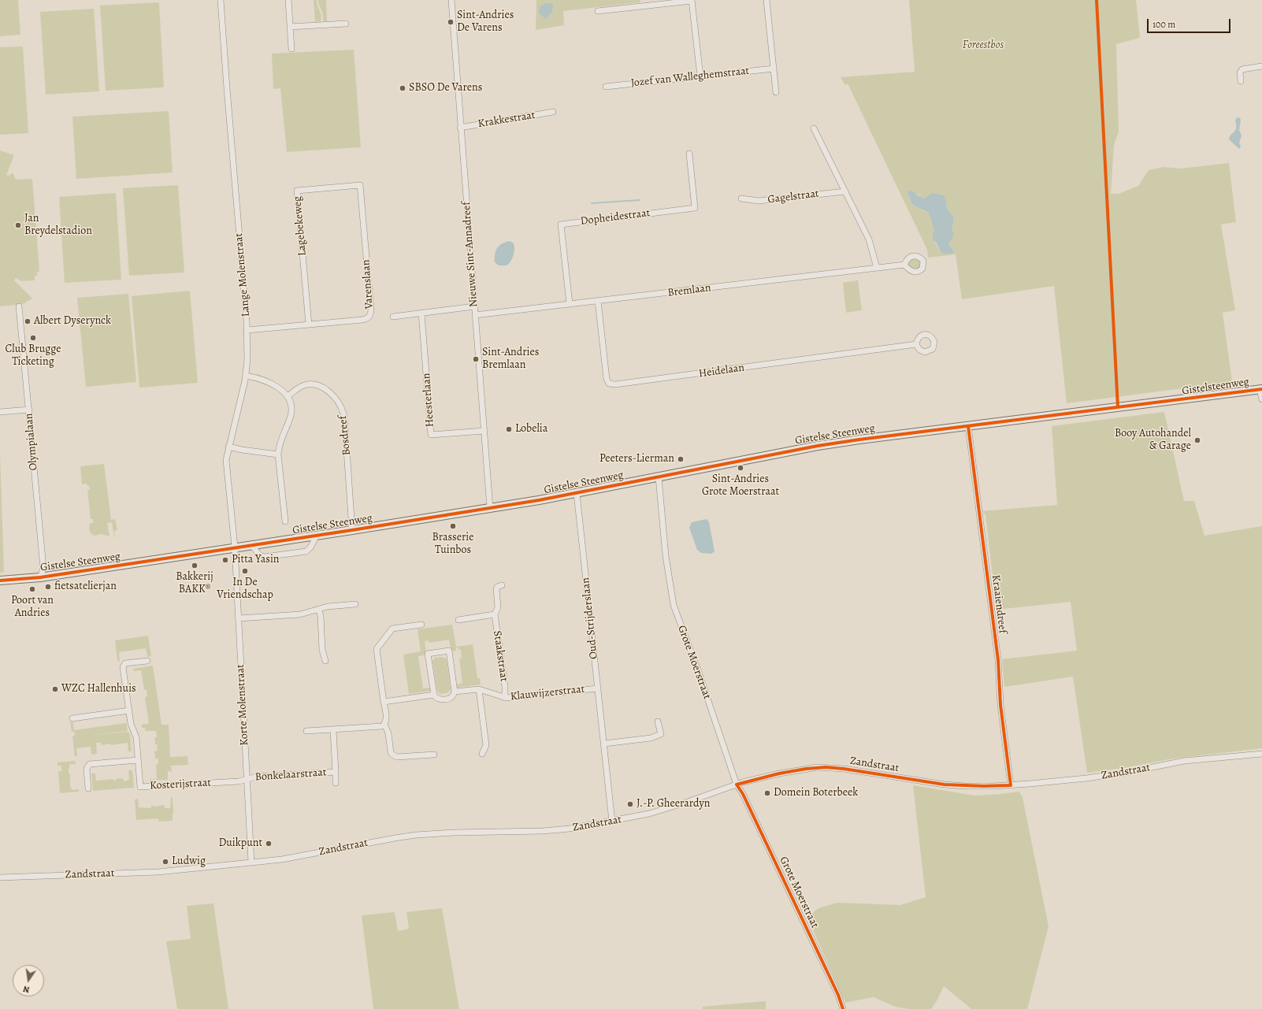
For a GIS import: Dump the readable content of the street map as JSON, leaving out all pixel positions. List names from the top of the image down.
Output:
{
  "streets": {
    "main road": ["Gistelsteenweg", "Gistelse Steenweg"],
    "street": [
      "Jozef van Walleghemstraat",
      "Krakkestraat",
      "Gagelstraat",
      "Dopheidestraat",
      "Lagebekeweg",
      "Nieuwe Sint-Annadreef",
      "Lange Molenstraat",
      "Varenslaan",
      "Bremlaan",
      "Heidelaan",
      "Heesterlaan",
      "Bosdreef",
      "Olympialaan",
      "Kraaiendreef",
      "Oud-Strijderslaan",
      "Staakstraat",
      "Grote Moerstraat",
      "Klauwijzerstraat",
      "Korte Molenstraat",
      "Zandstraat",
      "Bonkelaarstraat",
      "Kosterijstraat"
    ]
  },
  "crossings": [
    ["Krakkestraat", "Nieuwe Sint-Annadreef"],
    ["Dopheidestraat", "Bremlaan"],
    ["Lagebekeweg", "Varenslaan"],
    ["Nieuwe Sint-Annadreef", "Bremlaan"],
    ["Nieuwe Sint-Annadreef", "Heesterlaan"],
    ["Nieuwe Sint-Annadreef", "Gistelse Steenweg"],
    ["Lange Molenstraat", "Varenslaan"],
    ["Lange Molenstraat", "Gistelse Steenweg"],
    ["Lange Molenstraat", "Korte Molenstraat"],
    ["Bremlaan", "Heidelaan"],
    ["Gistelsteenweg", "Gistelse Steenweg"],
    ["Gistelse Steenweg", "Bosdreef"],
    ["Gistelse Steenweg", "Olympialaan"],
    ["Gistelse Steenweg", "Kraaiendreef"],
    ["Gistelse Steenweg", "Oud-Strijderslaan"],
    ["Gistelse Steenweg", "Grote Moerstraat"],
    ["Gistelse Steenweg", "Korte Molenstraat"],
    ["Kraaiendreef", "Zandstraat"],
    ["Oud-Strijderslaan", "Klauwijzerstraat"],
    ["Oud-Strijderslaan", "Zandstraat"],
    ["Staakstraat", "Klauwijzerstraat"],
    ["Grote Moerstraat", "Zandstraat"],
    ["Korte Molenstraat", "Zandstraat"],
    ["Korte Molenstraat", "Bonkelaarstraat"],
    ["Korte Molenstraat", "Kosterijstraat"],
    ["Bonkelaarstraat", "Kosterijstraat"]
  ],
  "parks": ["Foreestbos"],
  "places": [
    "Sint-Andries De Varens",
    "SBSO De Varens",
    "Jan Breydelstadion",
    "Albert Dyserynck",
    "Club Brugge Ticketing",
    "Sint-Andries Bremlaan",
    "Lobelia",
    "Booy Autohandel & Garage",
    "Peeters-Lierman",
    "Sint-Andries Grote Moerstraat",
    "Brasserie Tuinbos",
    "Pitta Yasin",
    "Bakkerij BAKK®",
    "In De Vriendschap",
    "fietsatelierjan",
    "Poort van Andries",
    "WZC Hallenhuis",
    "Domein Boterbeek",
    "J.-P. Gheerardyn",
    "Duikpunt",
    "Ludwig"
  ],
  "scale_bar": "100 m",
  "north": "bottom"
}
